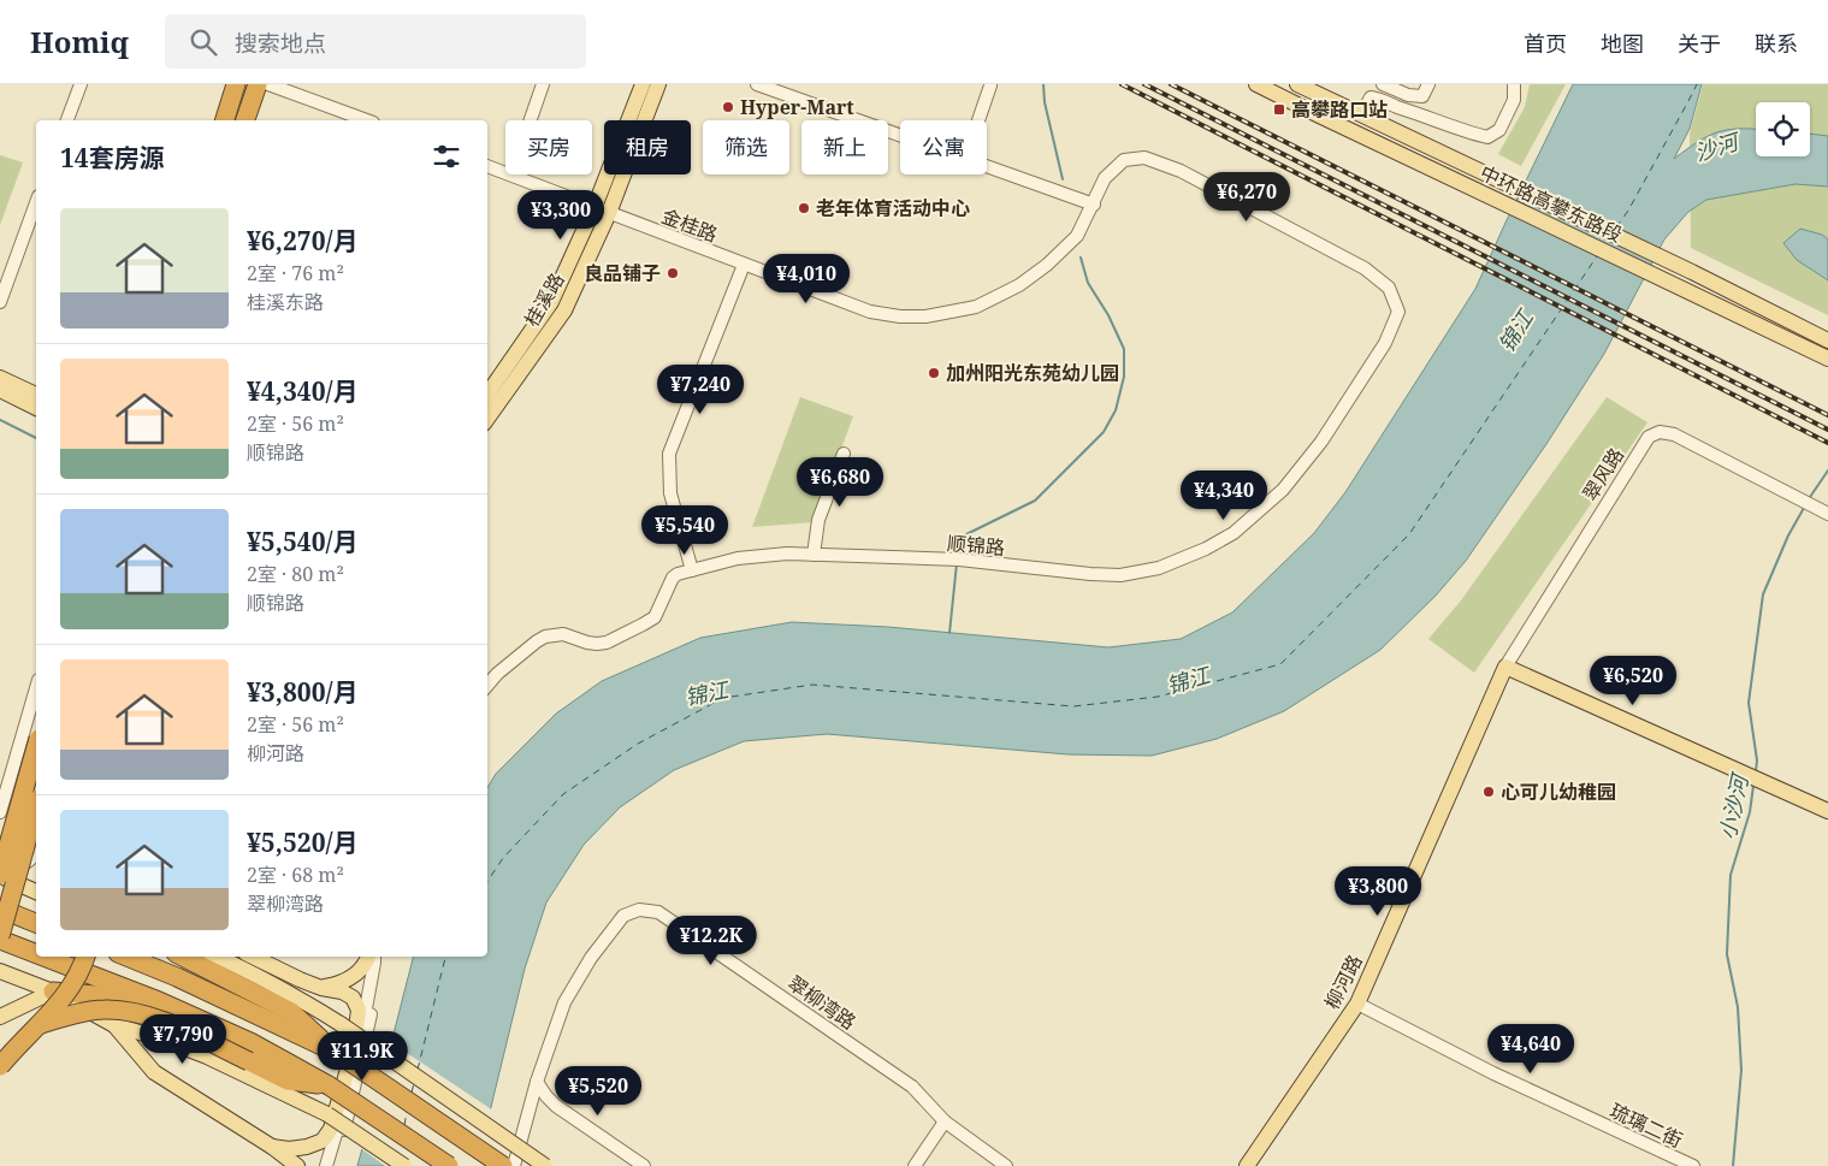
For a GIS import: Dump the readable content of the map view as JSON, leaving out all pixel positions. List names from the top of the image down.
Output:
{
  "streets": {
    "main road": ["中环路高攀东路段", "桂溪路", "柳河路"],
    "street": [
      "金桂路",
      "翠风路",
      "顺锦路",
      "翠柳湾路",
      "琉璃二街"
    ]
  },
  "crossings": [
    ["金桂路", "桂溪路"],
    ["金桂路", "顺锦路"],
    ["翠风路", "柳河路"],
    ["柳河路", "琉璃二街"]
  ],
  "water": ["沙河", "锦江", "小沙河"],
  "places": {
    "other": [
      "Hyper-Mart",
      "老年体育活动中心",
      "良品铺子",
      "加州阳光东苑幼儿园",
      "心可儿幼稚园"
    ],
    "transit": ["高攀路口站"]
  },
  "page": {
    "header": "Homiq",
    "search": "搜索地点",
    "nav": [
      "首页",
      "地图",
      "关于",
      "联系"
    ],
    "chip": [
      "买房",
      "租房",
      "筛选",
      "新上",
      "公寓"
    ],
    "heading": "14套房源",
    "price": [
      "¥6,270",
      "¥3,300",
      "¥4,010",
      "¥7,240",
      "¥6,680",
      "¥4,340",
      "¥5,540",
      "¥6,520",
      "¥3,800",
      "¥12.2K",
      "¥7,790",
      "¥4,640",
      "¥11.9K",
      "¥5,520"
    ],
    "list": [
      {
        "name": "¥6,270/月",
        "note": "2室 · 76 m² · 桂溪东路"
      },
      {
        "name": "¥4,340/月",
        "note": "2室 · 56 m² · 顺锦路"
      },
      {
        "name": "¥5,540/月",
        "note": "2室 · 80 m² · 顺锦路"
      },
      {
        "name": "¥3,800/月",
        "note": "2室 · 56 m² · 柳河路"
      },
      {
        "name": "¥5,520/月",
        "note": "2室 · 68 m² · 翠柳湾路"
      }
    ]
  }
}
